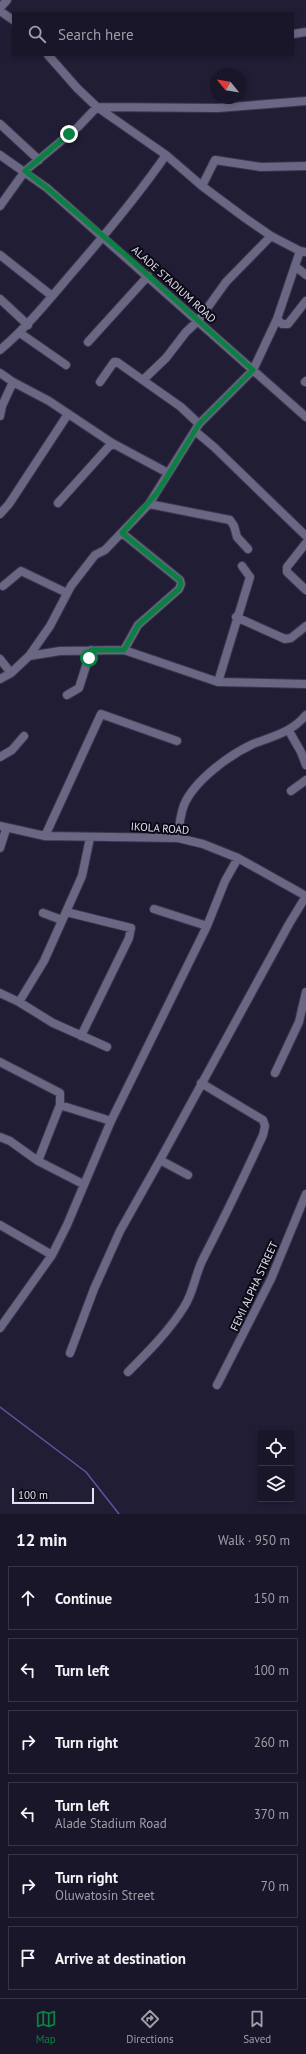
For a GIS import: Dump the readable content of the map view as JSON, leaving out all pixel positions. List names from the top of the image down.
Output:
{
  "streets": {
    "street": ["ALADE STADIUM ROAD", "IKOLA ROAD", "FEMI ALPHA STREET"]
  },
  "scale_bar": "100 m",
  "north": "top left",
  "page": {
    "search": "Search here",
    "scale": "100 m",
    "heading": ["12 min", "Walk · 950 m"],
    "list": [
      ["Continue", "150 m"],
      ["Turn left", "100 m"],
      ["Turn right", "260 m"],
      ["Turn left", "Alade Stadium Road", "370 m"],
      ["Turn right", "Oluwatosin Street", "70 m"],
      "Arrive at destination"
    ],
    "nav": ["Map", "Directions", "Saved"]
  }
}
